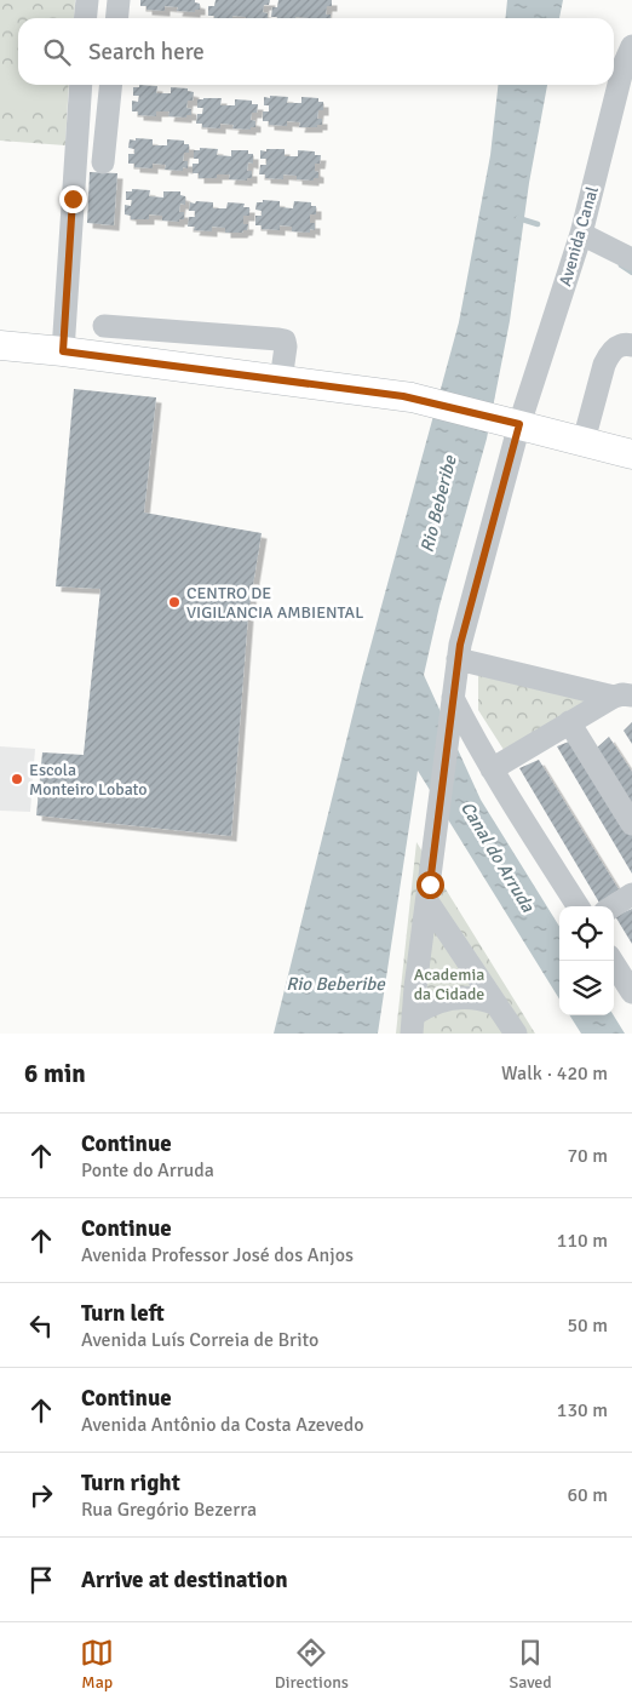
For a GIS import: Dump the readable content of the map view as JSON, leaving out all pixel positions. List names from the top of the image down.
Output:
{
  "streets": {
    "street": ["Avenida Canal"]
  },
  "water": ["Rio Beberibe", "Canal do Arruda"],
  "parks": ["Academia da Cidade"],
  "places": ["CENTRO DE VIGILANCIA AMBIENTAL", "Escola Monteiro Lobato"],
  "page": {
    "search": "Search here",
    "heading": ["6 min", "Walk · 420 m"],
    "list": [
      ["Continue", "Ponte do Arruda", "70 m"],
      ["Continue", "Avenida Professor José dos Anjos", "110 m"],
      ["Turn left", "Avenida Luís Correia de Brito", "50 m"],
      ["Continue", "Avenida Antônio da Costa Azevedo", "130 m"],
      ["Turn right", "Rua Gregório Bezerra", "60 m"],
      "Arrive at destination"
    ],
    "nav": ["Map", "Directions", "Saved"]
  }
}
